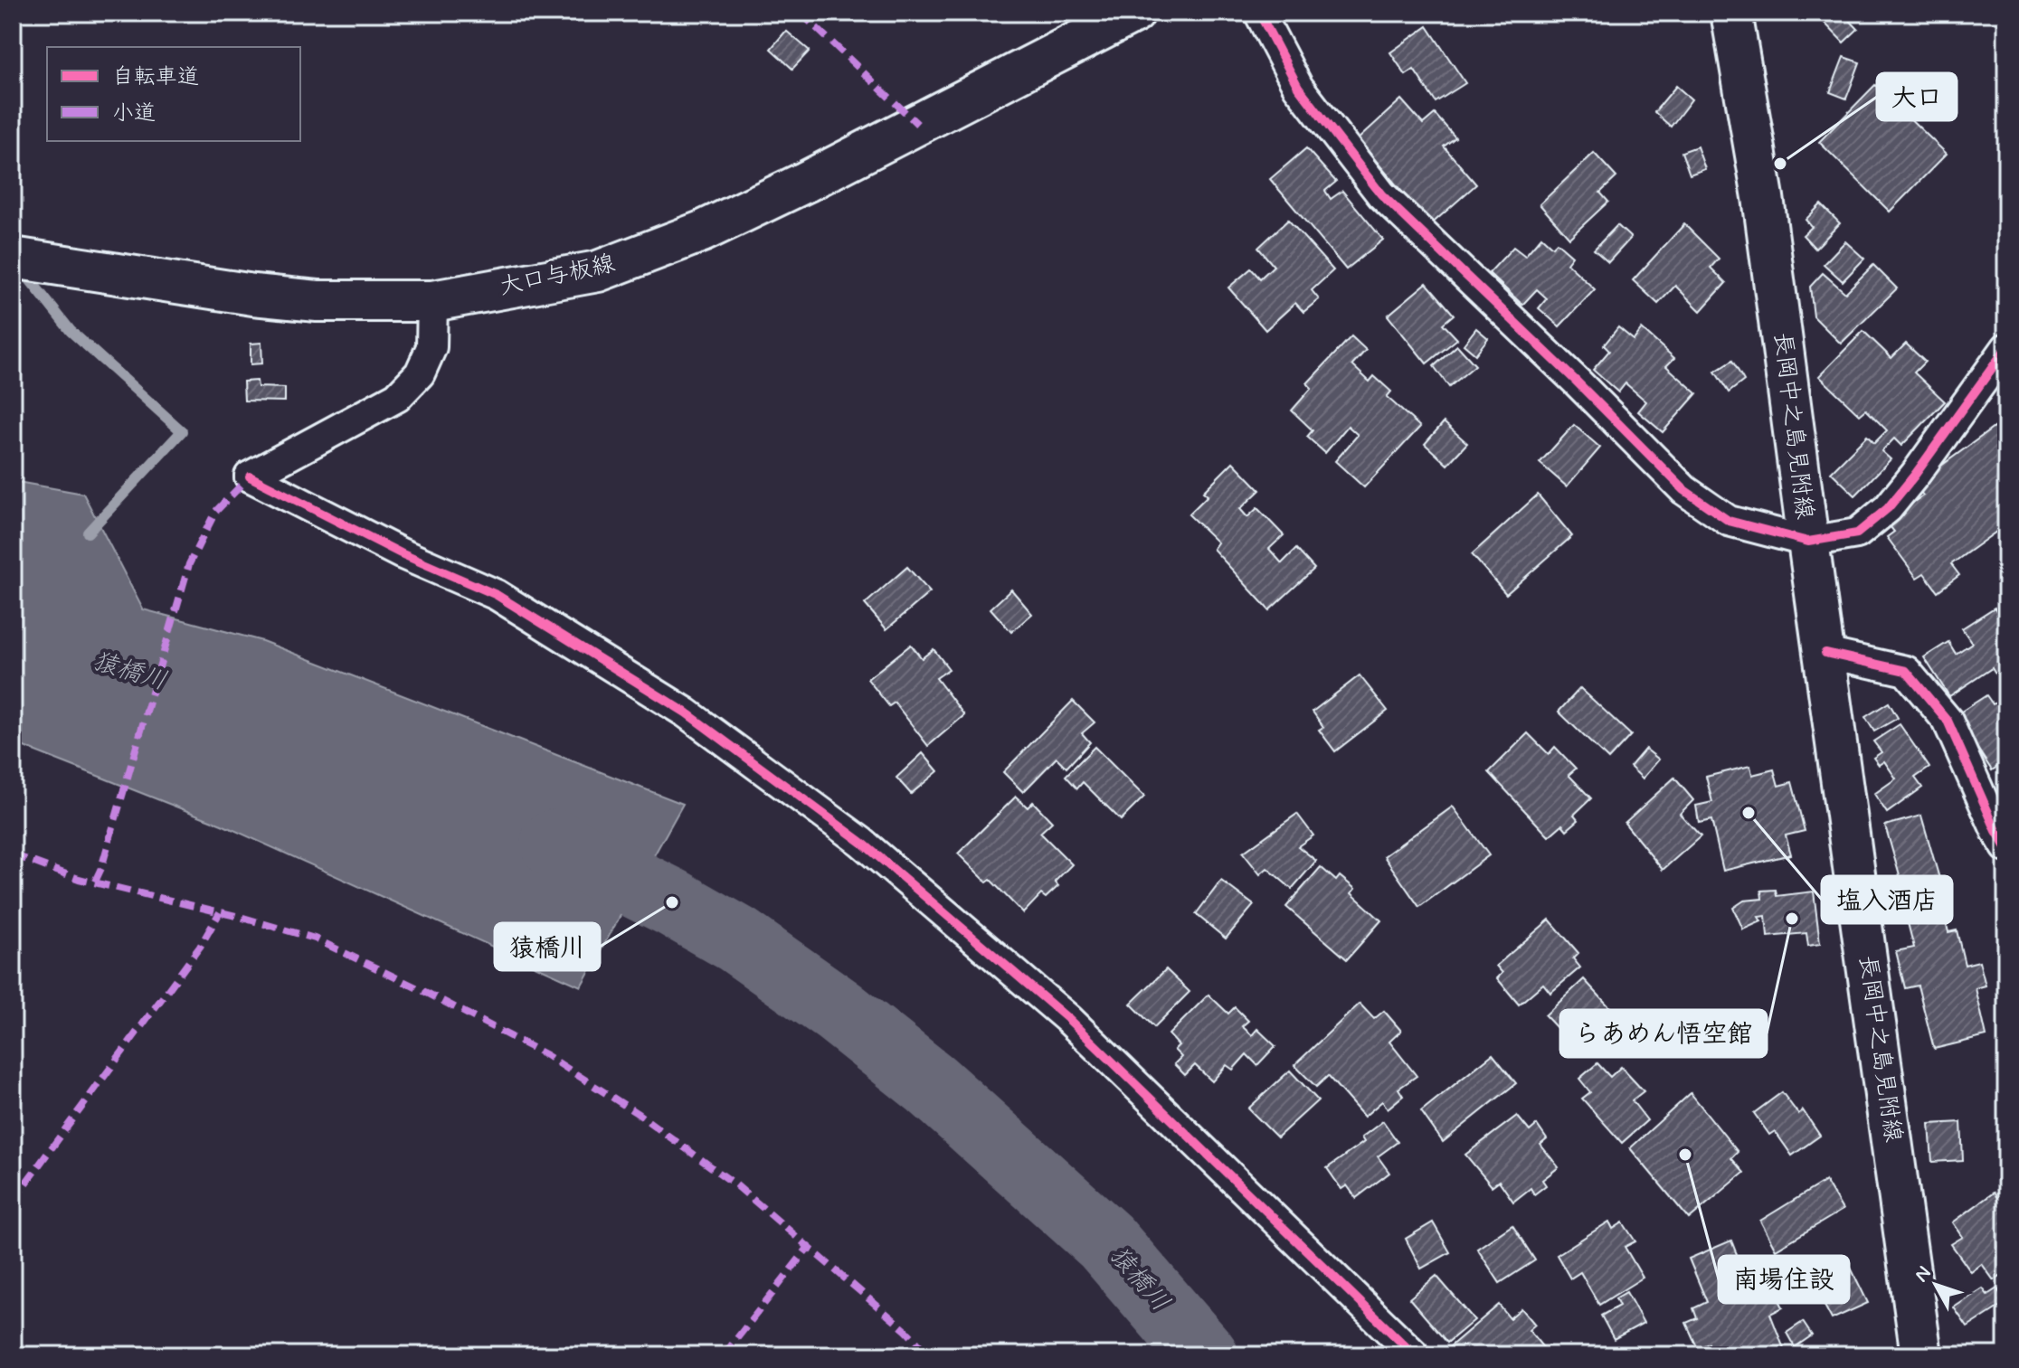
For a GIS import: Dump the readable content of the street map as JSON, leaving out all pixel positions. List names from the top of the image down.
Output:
{
  "streets": {
    "main road": ["大口与板線", "長岡中之島見附線"]
  },
  "water": ["猿橋川"],
  "places": [
    "大口",
    "塩入酒店",
    "猿橋川",
    "らあめん悟空館",
    "南場住設"
  ],
  "legend": ["自転車道", "小道"],
  "north": "top left"
}
